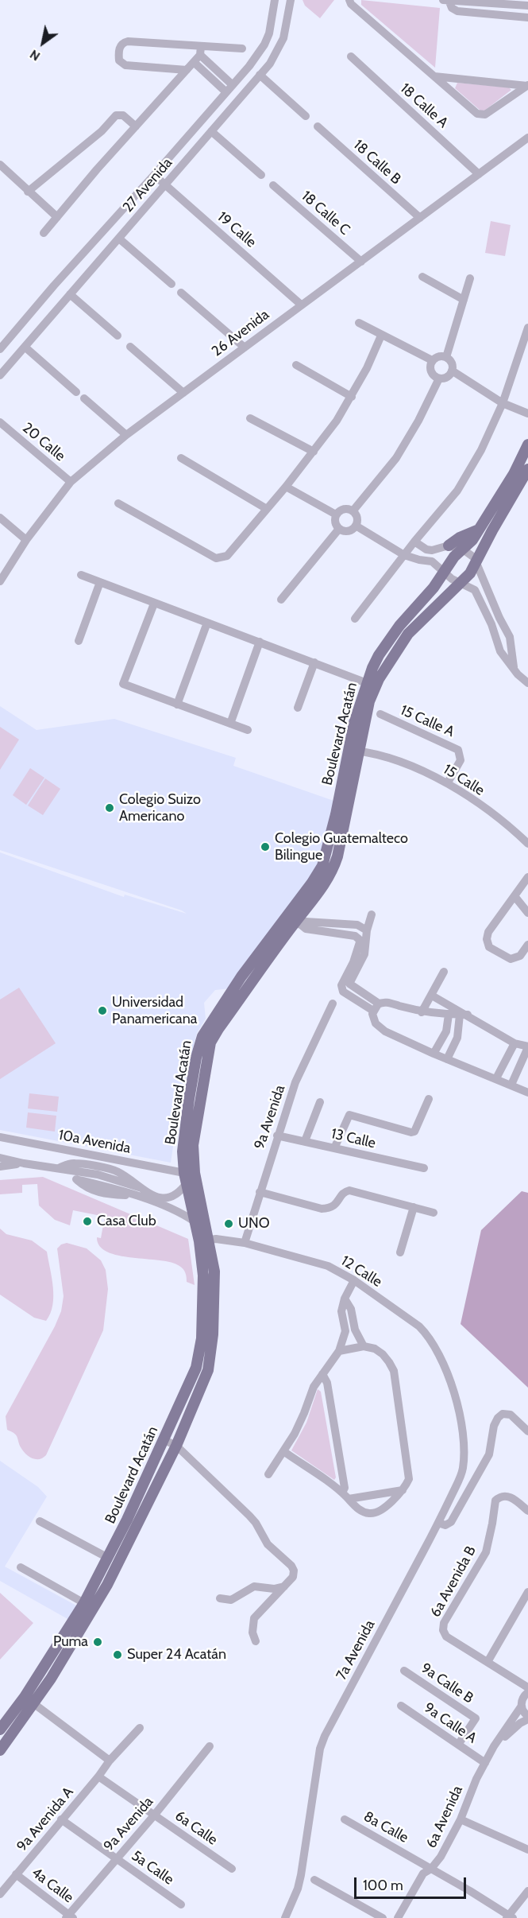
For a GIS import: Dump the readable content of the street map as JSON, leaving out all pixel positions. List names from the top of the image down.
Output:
{
  "streets": {
    "main road": ["Boulevard Acatán"],
    "street": [
      "18 Calle A",
      "18 Calle B",
      "27 Avenida",
      "18 Calle C",
      "19 Calle",
      "26 Avenida",
      "20 Calle",
      "15 Calle A",
      "15 Calle",
      "9a Avenida",
      "13 Calle",
      "10a Avenida",
      "12 Calle",
      "6a Avenida B",
      "7a Avenida",
      "9a Calle B",
      "9a Calle A",
      "6a Avenida",
      "9a Avenida A",
      "8a Calle",
      "6a Calle",
      "5a Calle",
      "4a Calle"
    ]
  },
  "crossings": [
    ["18 Calle A", "26 Avenida"],
    ["18 Calle B", "26 Avenida"],
    ["27 Avenida", "19 Calle"],
    ["18 Calle C", "26 Avenida"],
    ["19 Calle", "26 Avenida"],
    ["26 Avenida", "20 Calle"],
    ["15 Calle A", "15 Calle"],
    ["Boulevard Acatán", "15 Calle"],
    ["Boulevard Acatán", "10a Avenida"],
    ["Boulevard Acatán", "12 Calle"],
    ["9a Avenida", "13 Calle"],
    ["9a Avenida", "12 Calle"],
    ["9a Avenida", "6a Calle"],
    ["9a Avenida", "5a Calle"],
    ["9a Avenida", "4a Calle"],
    ["12 Calle", "7a Avenida"],
    ["9a Calle B", "9a Calle A"],
    ["9a Calle A", "6a Avenida"],
    ["6a Avenida", "8a Calle"],
    ["9a Avenida A", "6a Calle"],
    ["9a Avenida A", "5a Calle"],
    ["9a Avenida A", "4a Calle"]
  ],
  "places": [
    "Colegio Suizo Americano",
    "Colegio Guatemalteco Bilingue",
    "Universidad Panamericana",
    "Casa Club",
    "UNO",
    "Puma",
    "Super 24 Acatán"
  ],
  "scale_bar": "100 m",
  "north": "bottom left"
}
